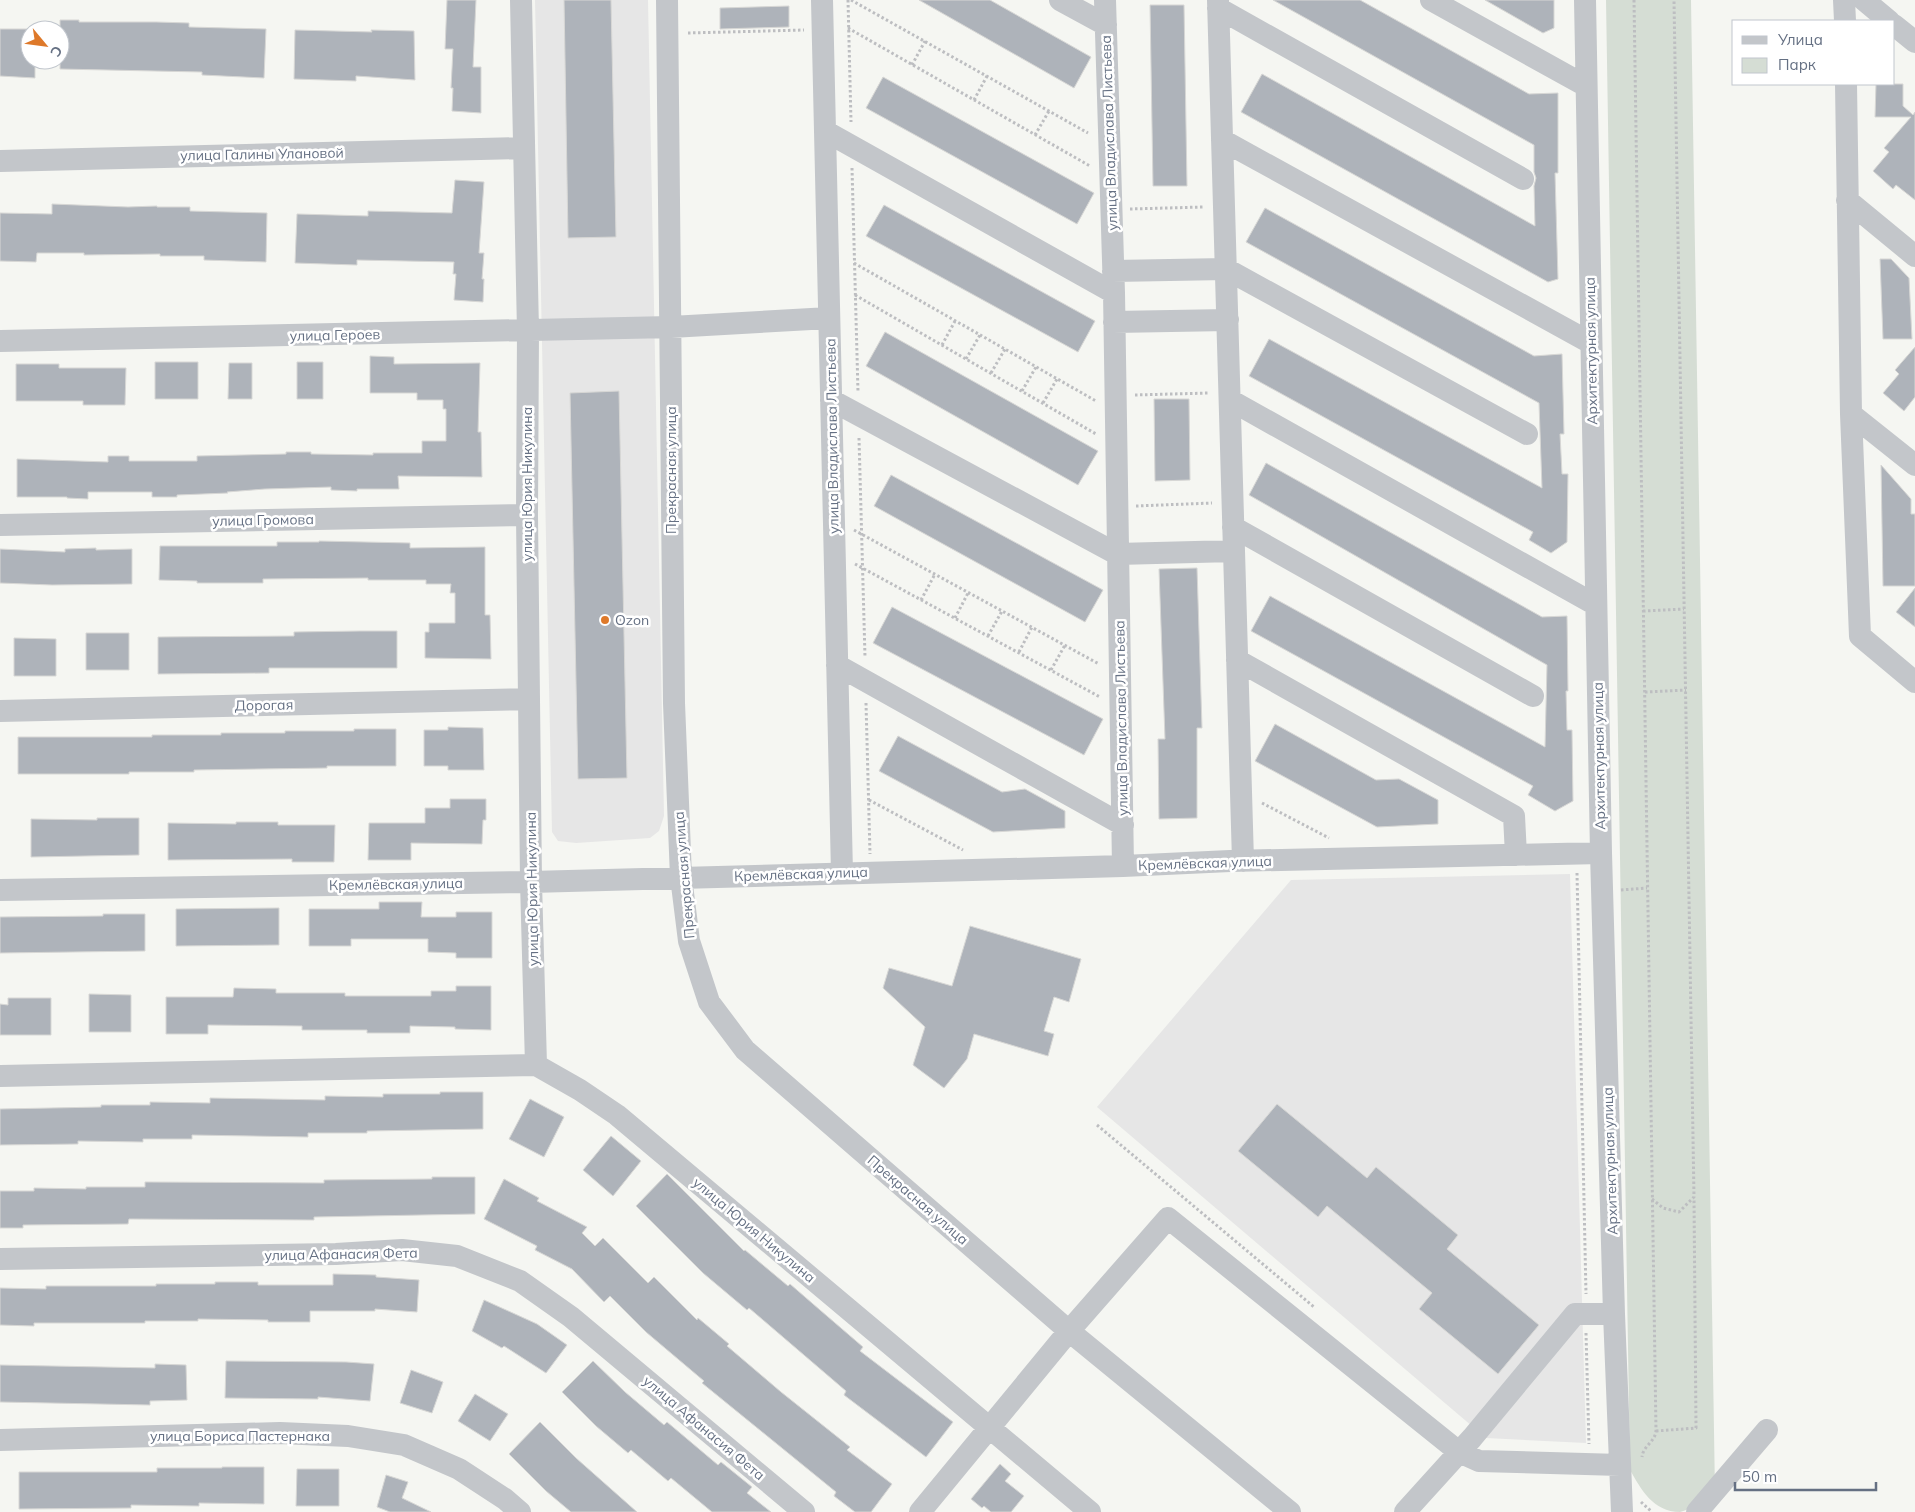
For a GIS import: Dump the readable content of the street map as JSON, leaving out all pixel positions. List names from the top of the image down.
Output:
{
  "streets": {
    "street": [
      "улица Владислава Листьева",
      "улица Галины Улановой",
      "улица Героев",
      "Архитектурная улица",
      "Прекрасная улица",
      "улица Юрия Никулина",
      "улица Громова",
      "Дорогая",
      "Кремлёвская улица",
      "улица Афанасия Фета",
      "улица Бориса Пастернака"
    ]
  },
  "crossings": [
    ["улица Владислава Листьева", "улица Героев"],
    ["улица Владислава Листьева", "Кремлёвская улица"],
    ["улица Галины Улановой", "улица Юрия Никулина"],
    ["улица Героев", "Прекрасная улица"],
    ["улица Героев", "улица Юрия Никулина"],
    ["Архитектурная улица", "Кремлёвская улица"],
    ["Прекрасная улица", "Кремлёвская улица"],
    ["улица Юрия Никулина", "улица Громова"],
    ["улица Юрия Никулина", "Дорогая"],
    ["улица Юрия Никулина", "Кремлёвская улица"]
  ],
  "places": ["Ozon"],
  "legend": ["Улица", "Парк"],
  "scale_bar": "50 m",
  "north": "bottom right"
}
